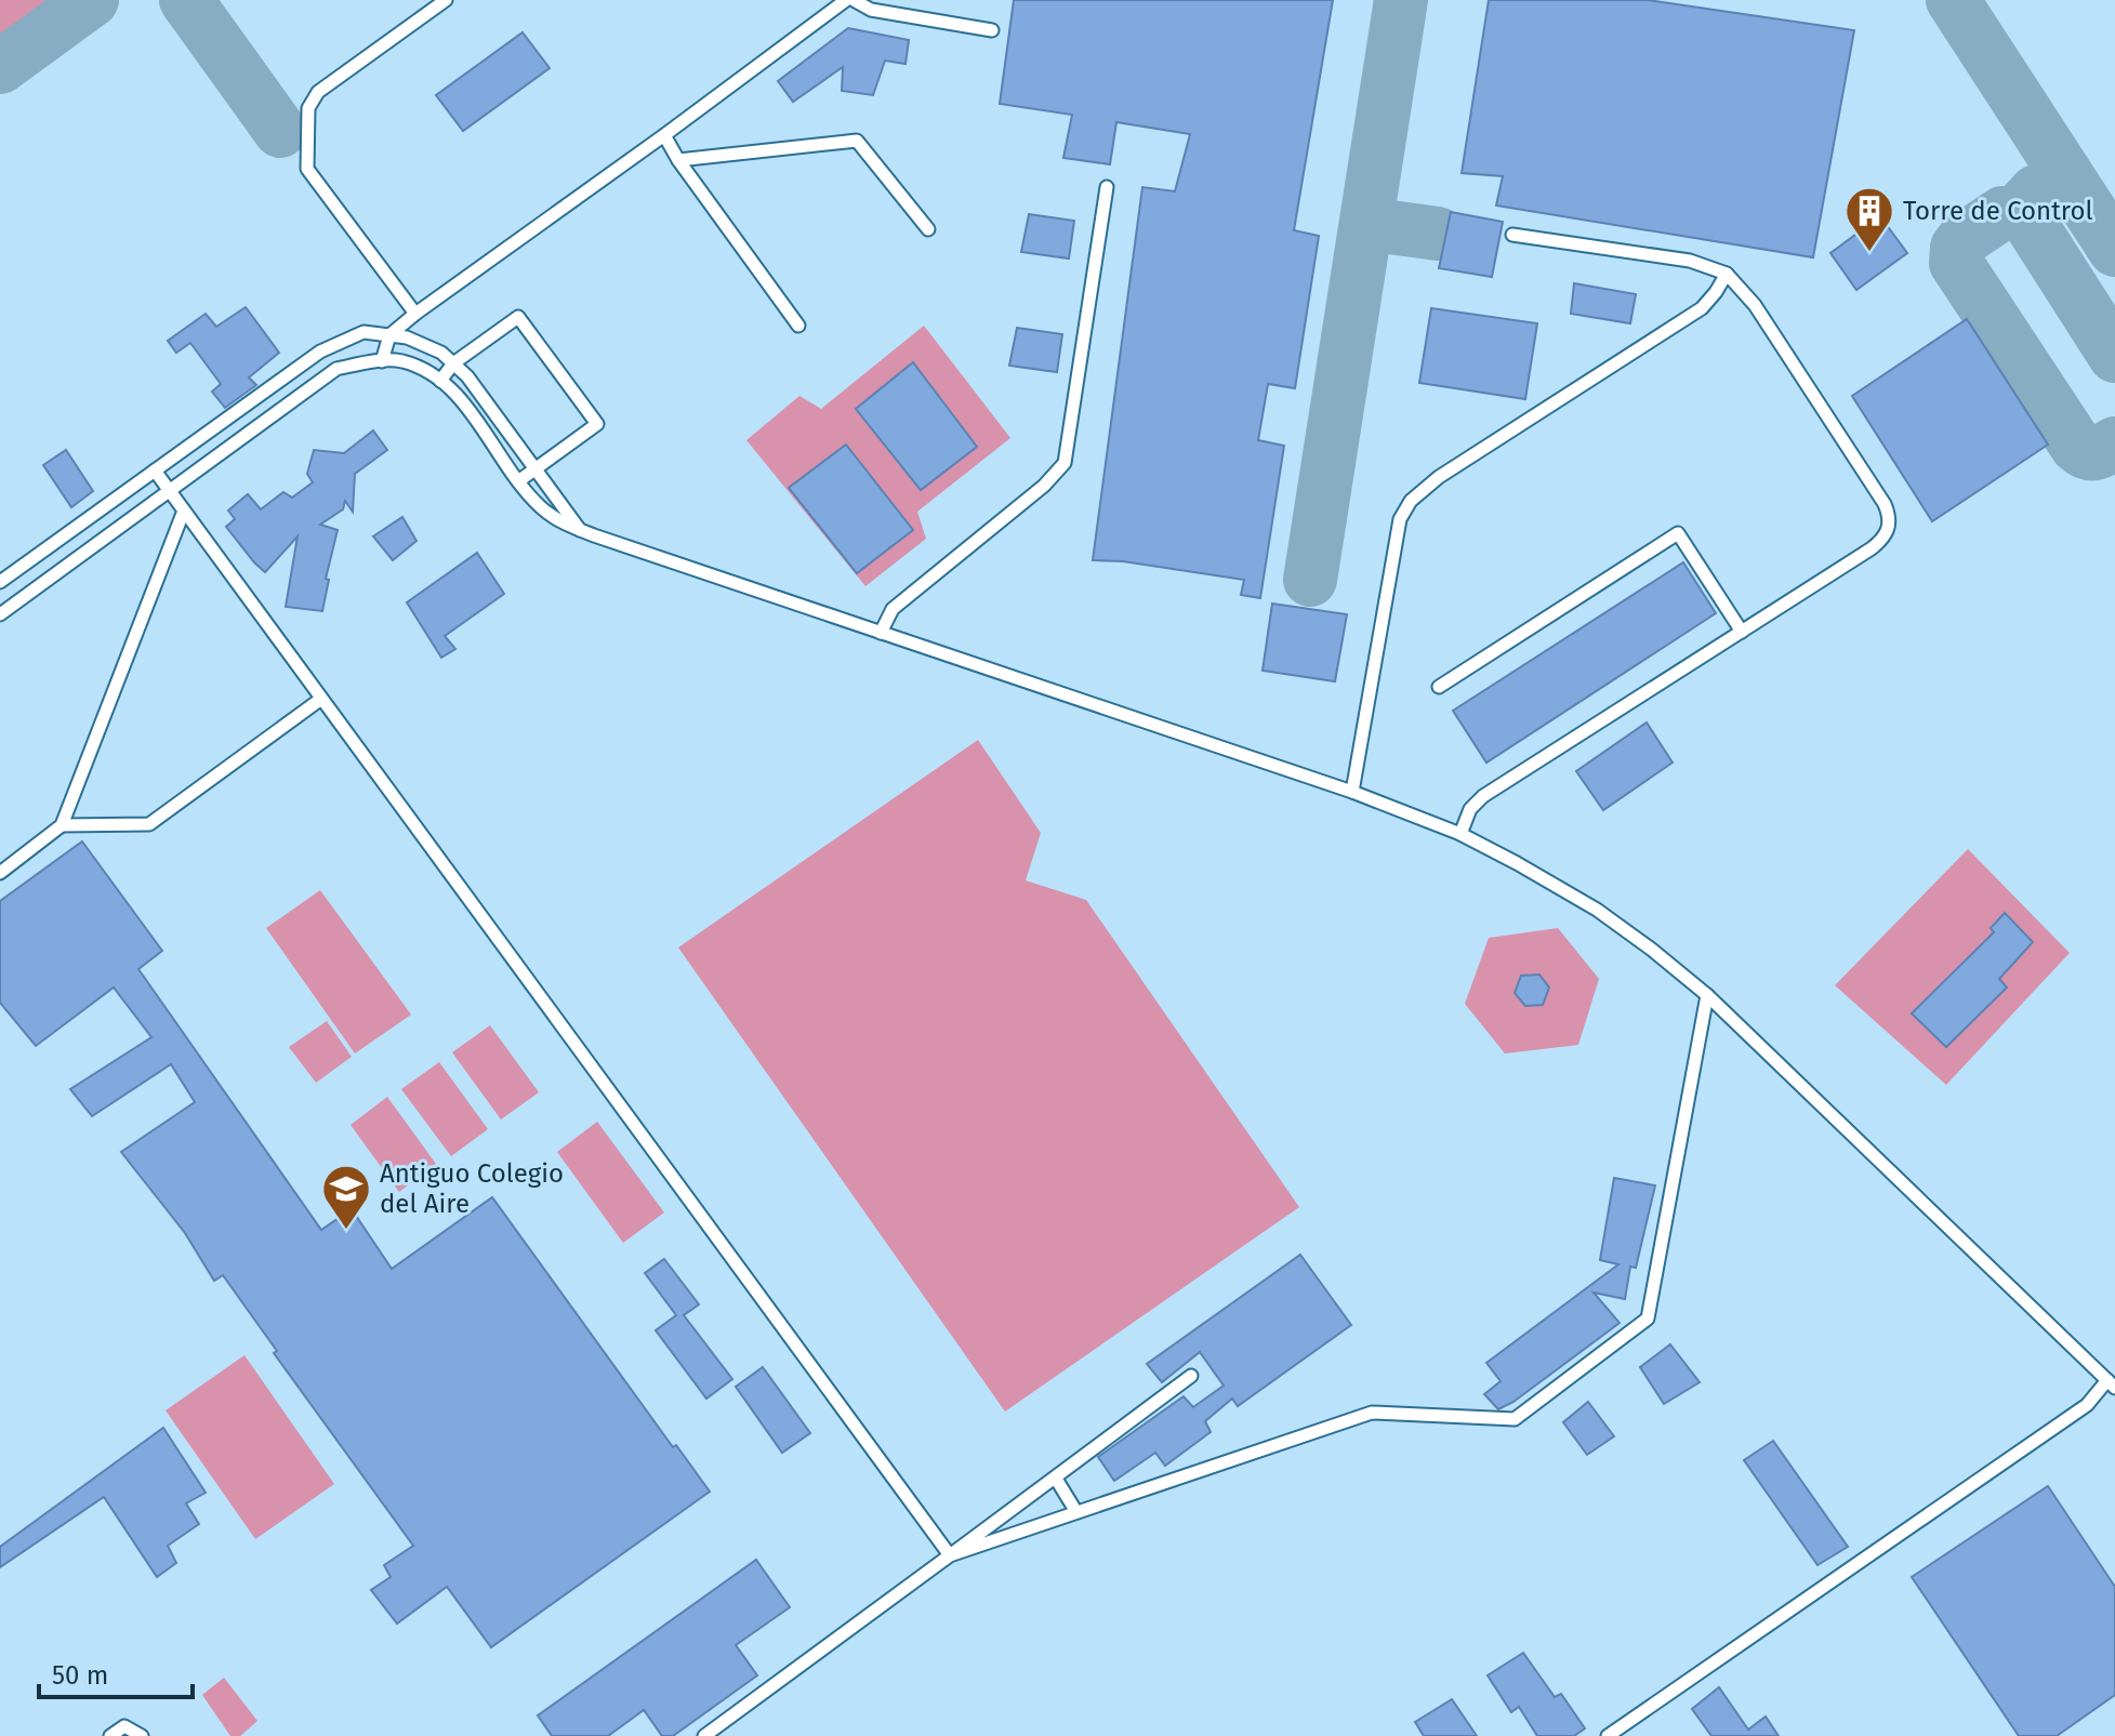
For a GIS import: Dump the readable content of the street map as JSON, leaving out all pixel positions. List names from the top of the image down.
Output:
{
  "places": {
    "building": ["Torre de Control"],
    "school or university": ["Antiguo Colegio del Aire"]
  },
  "scale_bar": "50 m"
}
